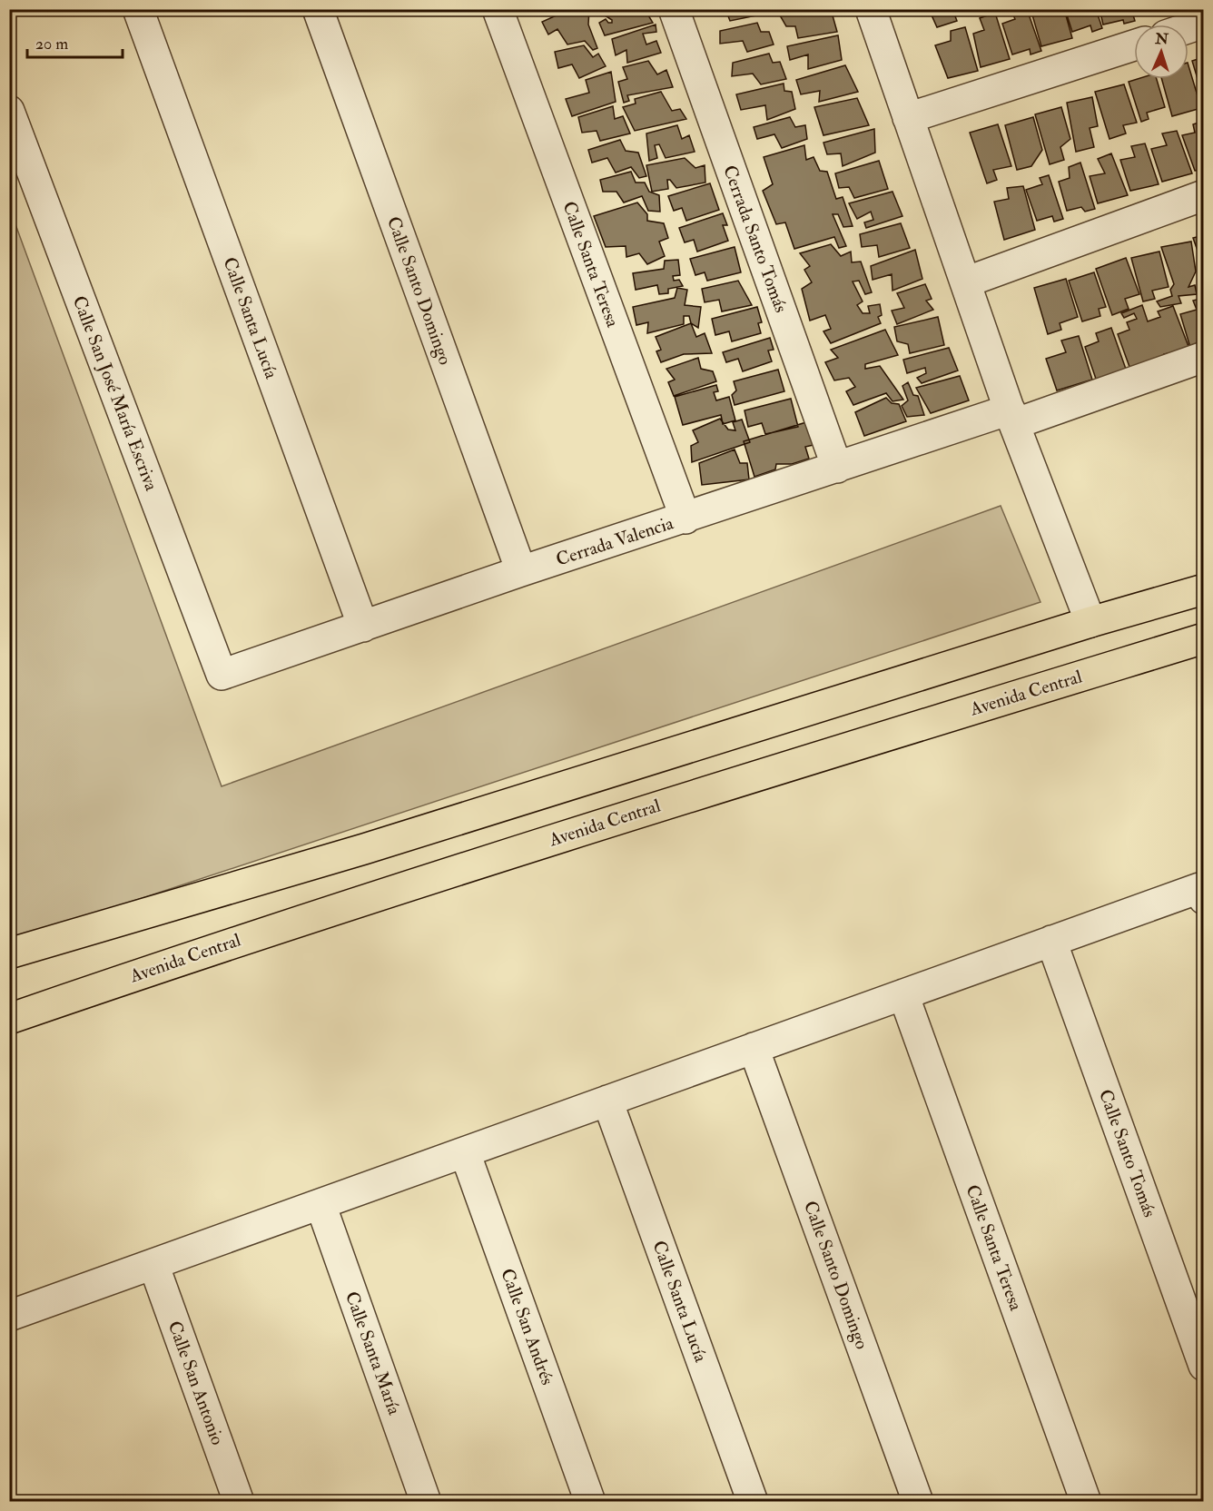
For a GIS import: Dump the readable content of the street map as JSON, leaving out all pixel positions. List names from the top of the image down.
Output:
{
  "streets": {
    "main road": ["Avenida Central"],
    "street": [
      "Cerrada Santo Tomás",
      "Calle Santa Teresa",
      "Calle Santo Domingo",
      "Calle Santa Lucía",
      "Calle San José María Escriva",
      "Cerrada Valencia",
      "Calle Santo Tomás",
      "Calle San Andrés",
      "Calle Santa María",
      "Calle San Antonio"
    ]
  },
  "crossings": [
    ["Cerrada Santo Tomás", "Cerrada Valencia"],
    ["Calle Santa Teresa", "Cerrada Valencia"],
    ["Calle Santo Domingo", "Cerrada Valencia"],
    ["Calle Santa Lucía", "Cerrada Valencia"],
    ["Calle San José María Escriva", "Cerrada Valencia"]
  ],
  "scale_bar": "20 m",
  "north": "top"
}
